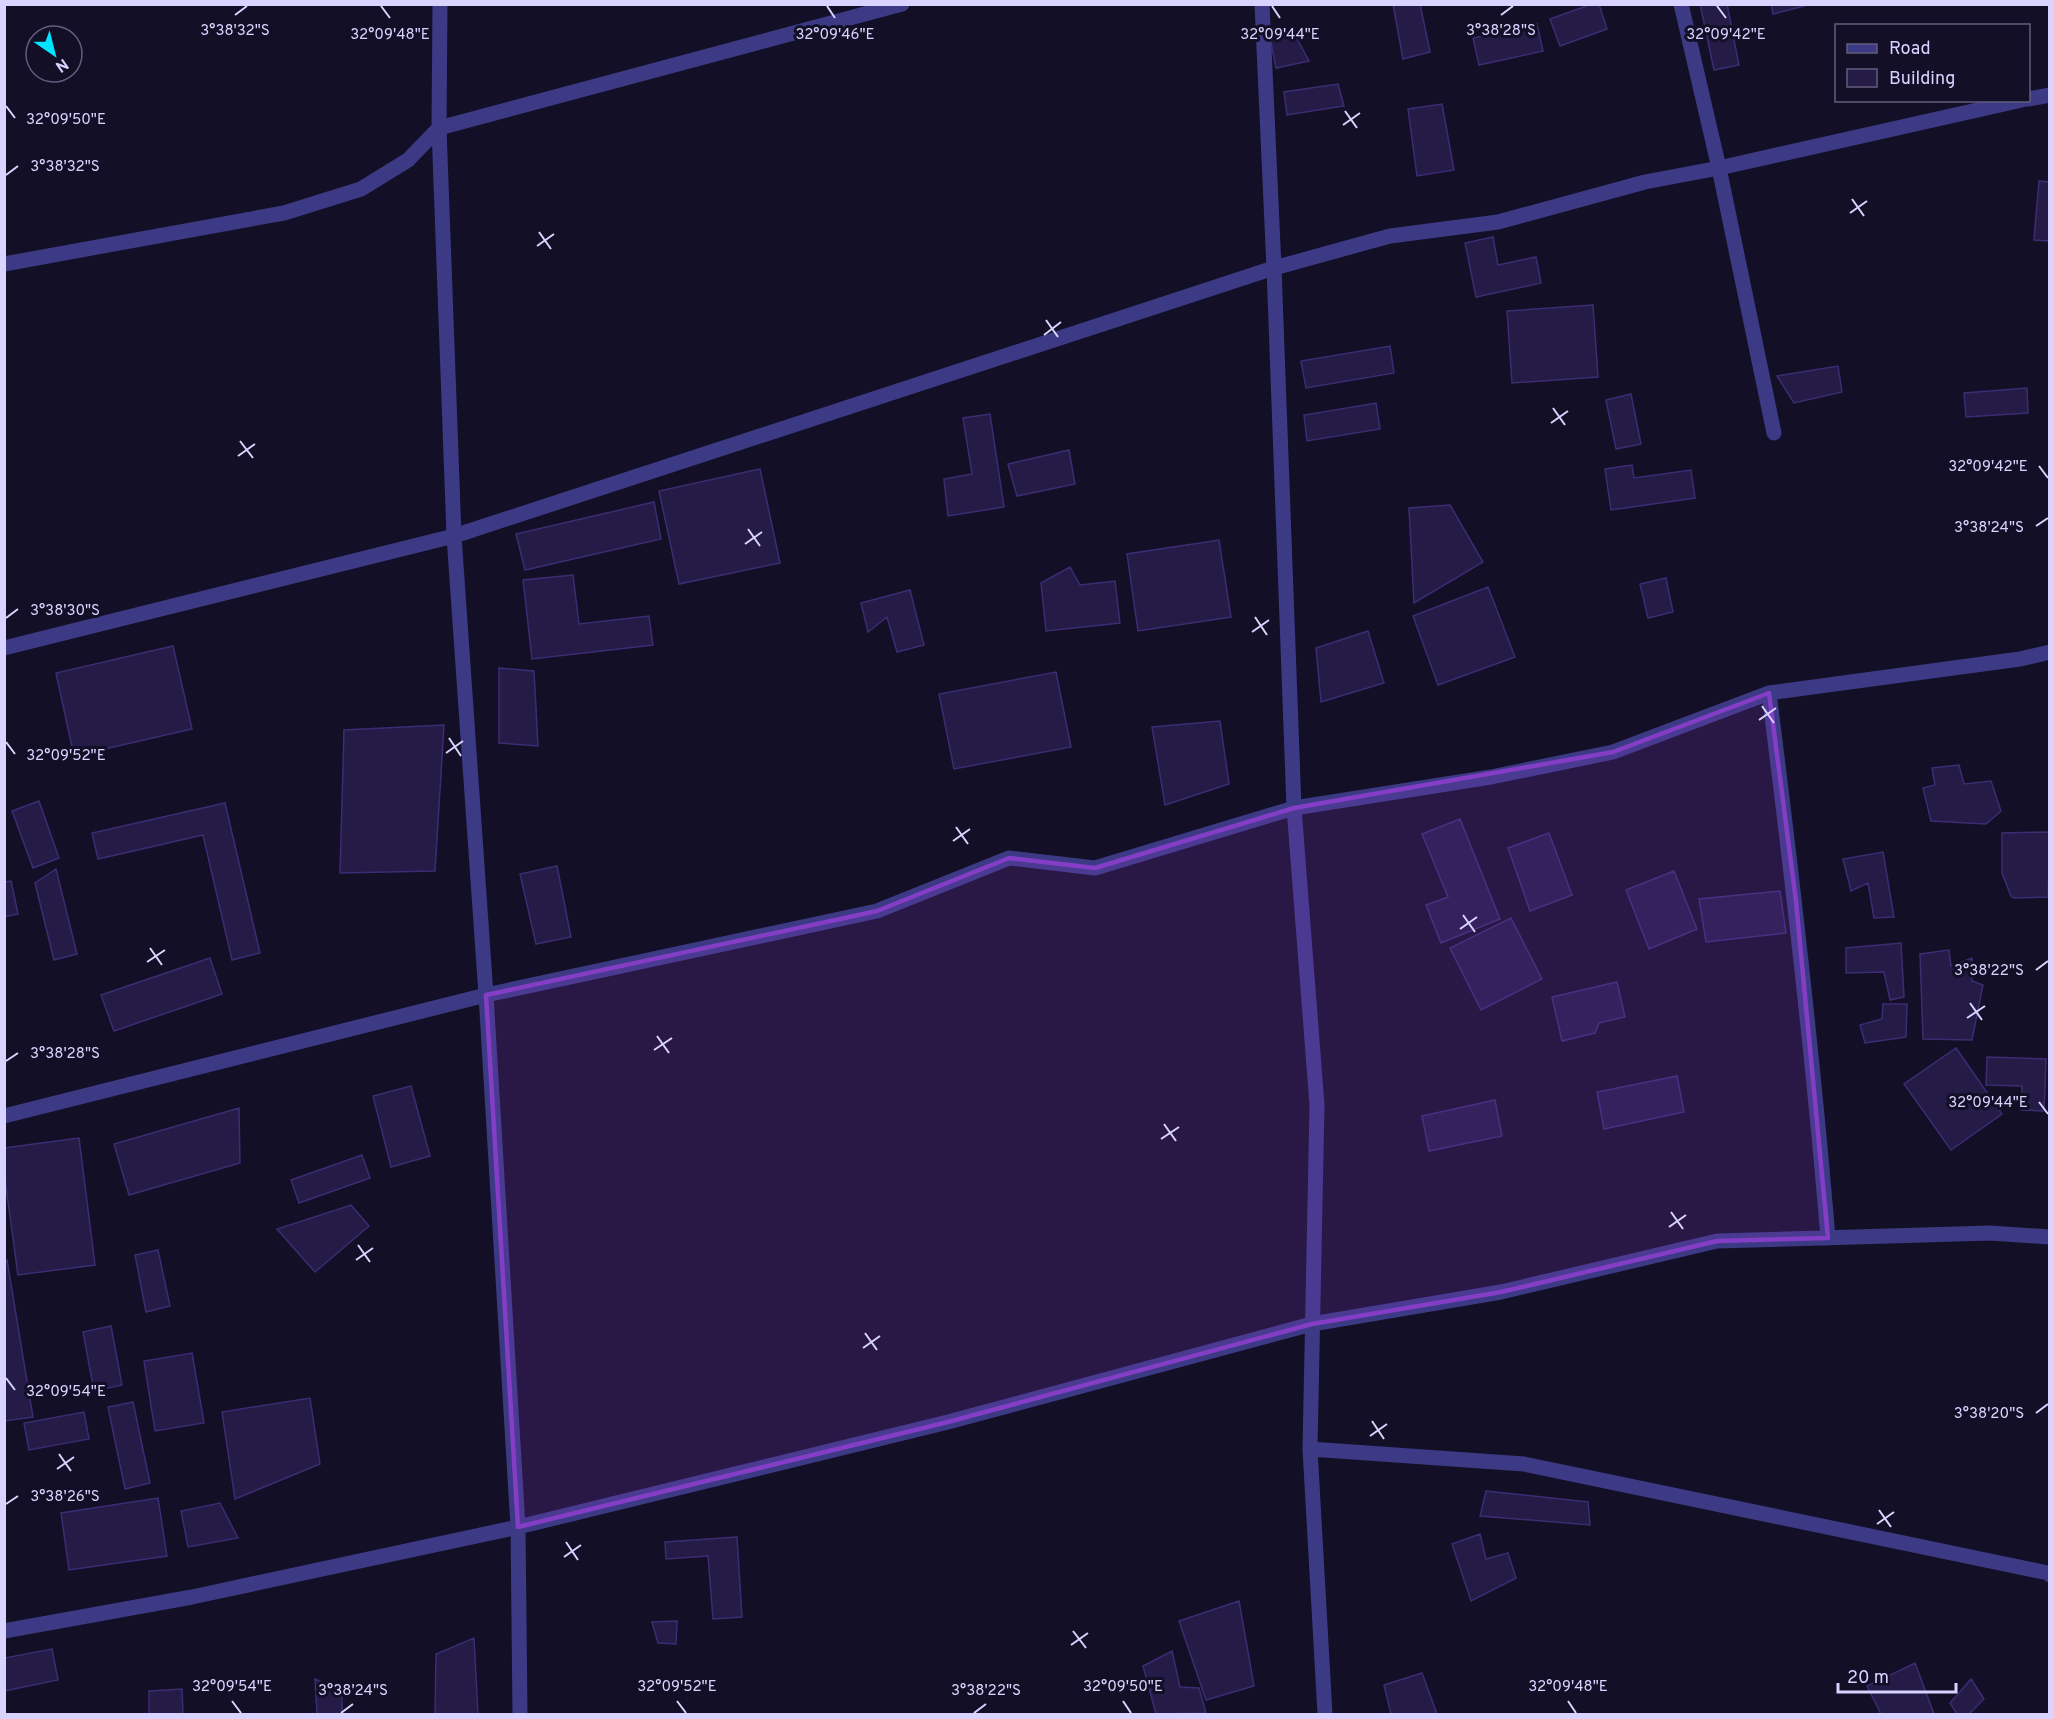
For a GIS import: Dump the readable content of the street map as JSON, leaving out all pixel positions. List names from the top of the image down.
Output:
{
  "legend": ["Road", "Building"],
  "scale_bar": "20 m",
  "north": "bottom right",
  "coordinates": [
    "3°38'28\"S",
    "3°38'32\"S",
    "32°09'48\"E",
    "32°09'46\"E",
    "32°09'44\"E",
    "32°09'42\"E",
    "32°09'50\"E",
    "3°38'24\"S",
    "3°38'30\"S",
    "32°09'52\"E",
    "3°38'22\"S",
    "32°09'54\"E",
    "3°38'20\"S",
    "3°38'26\"S"
  ]
}
